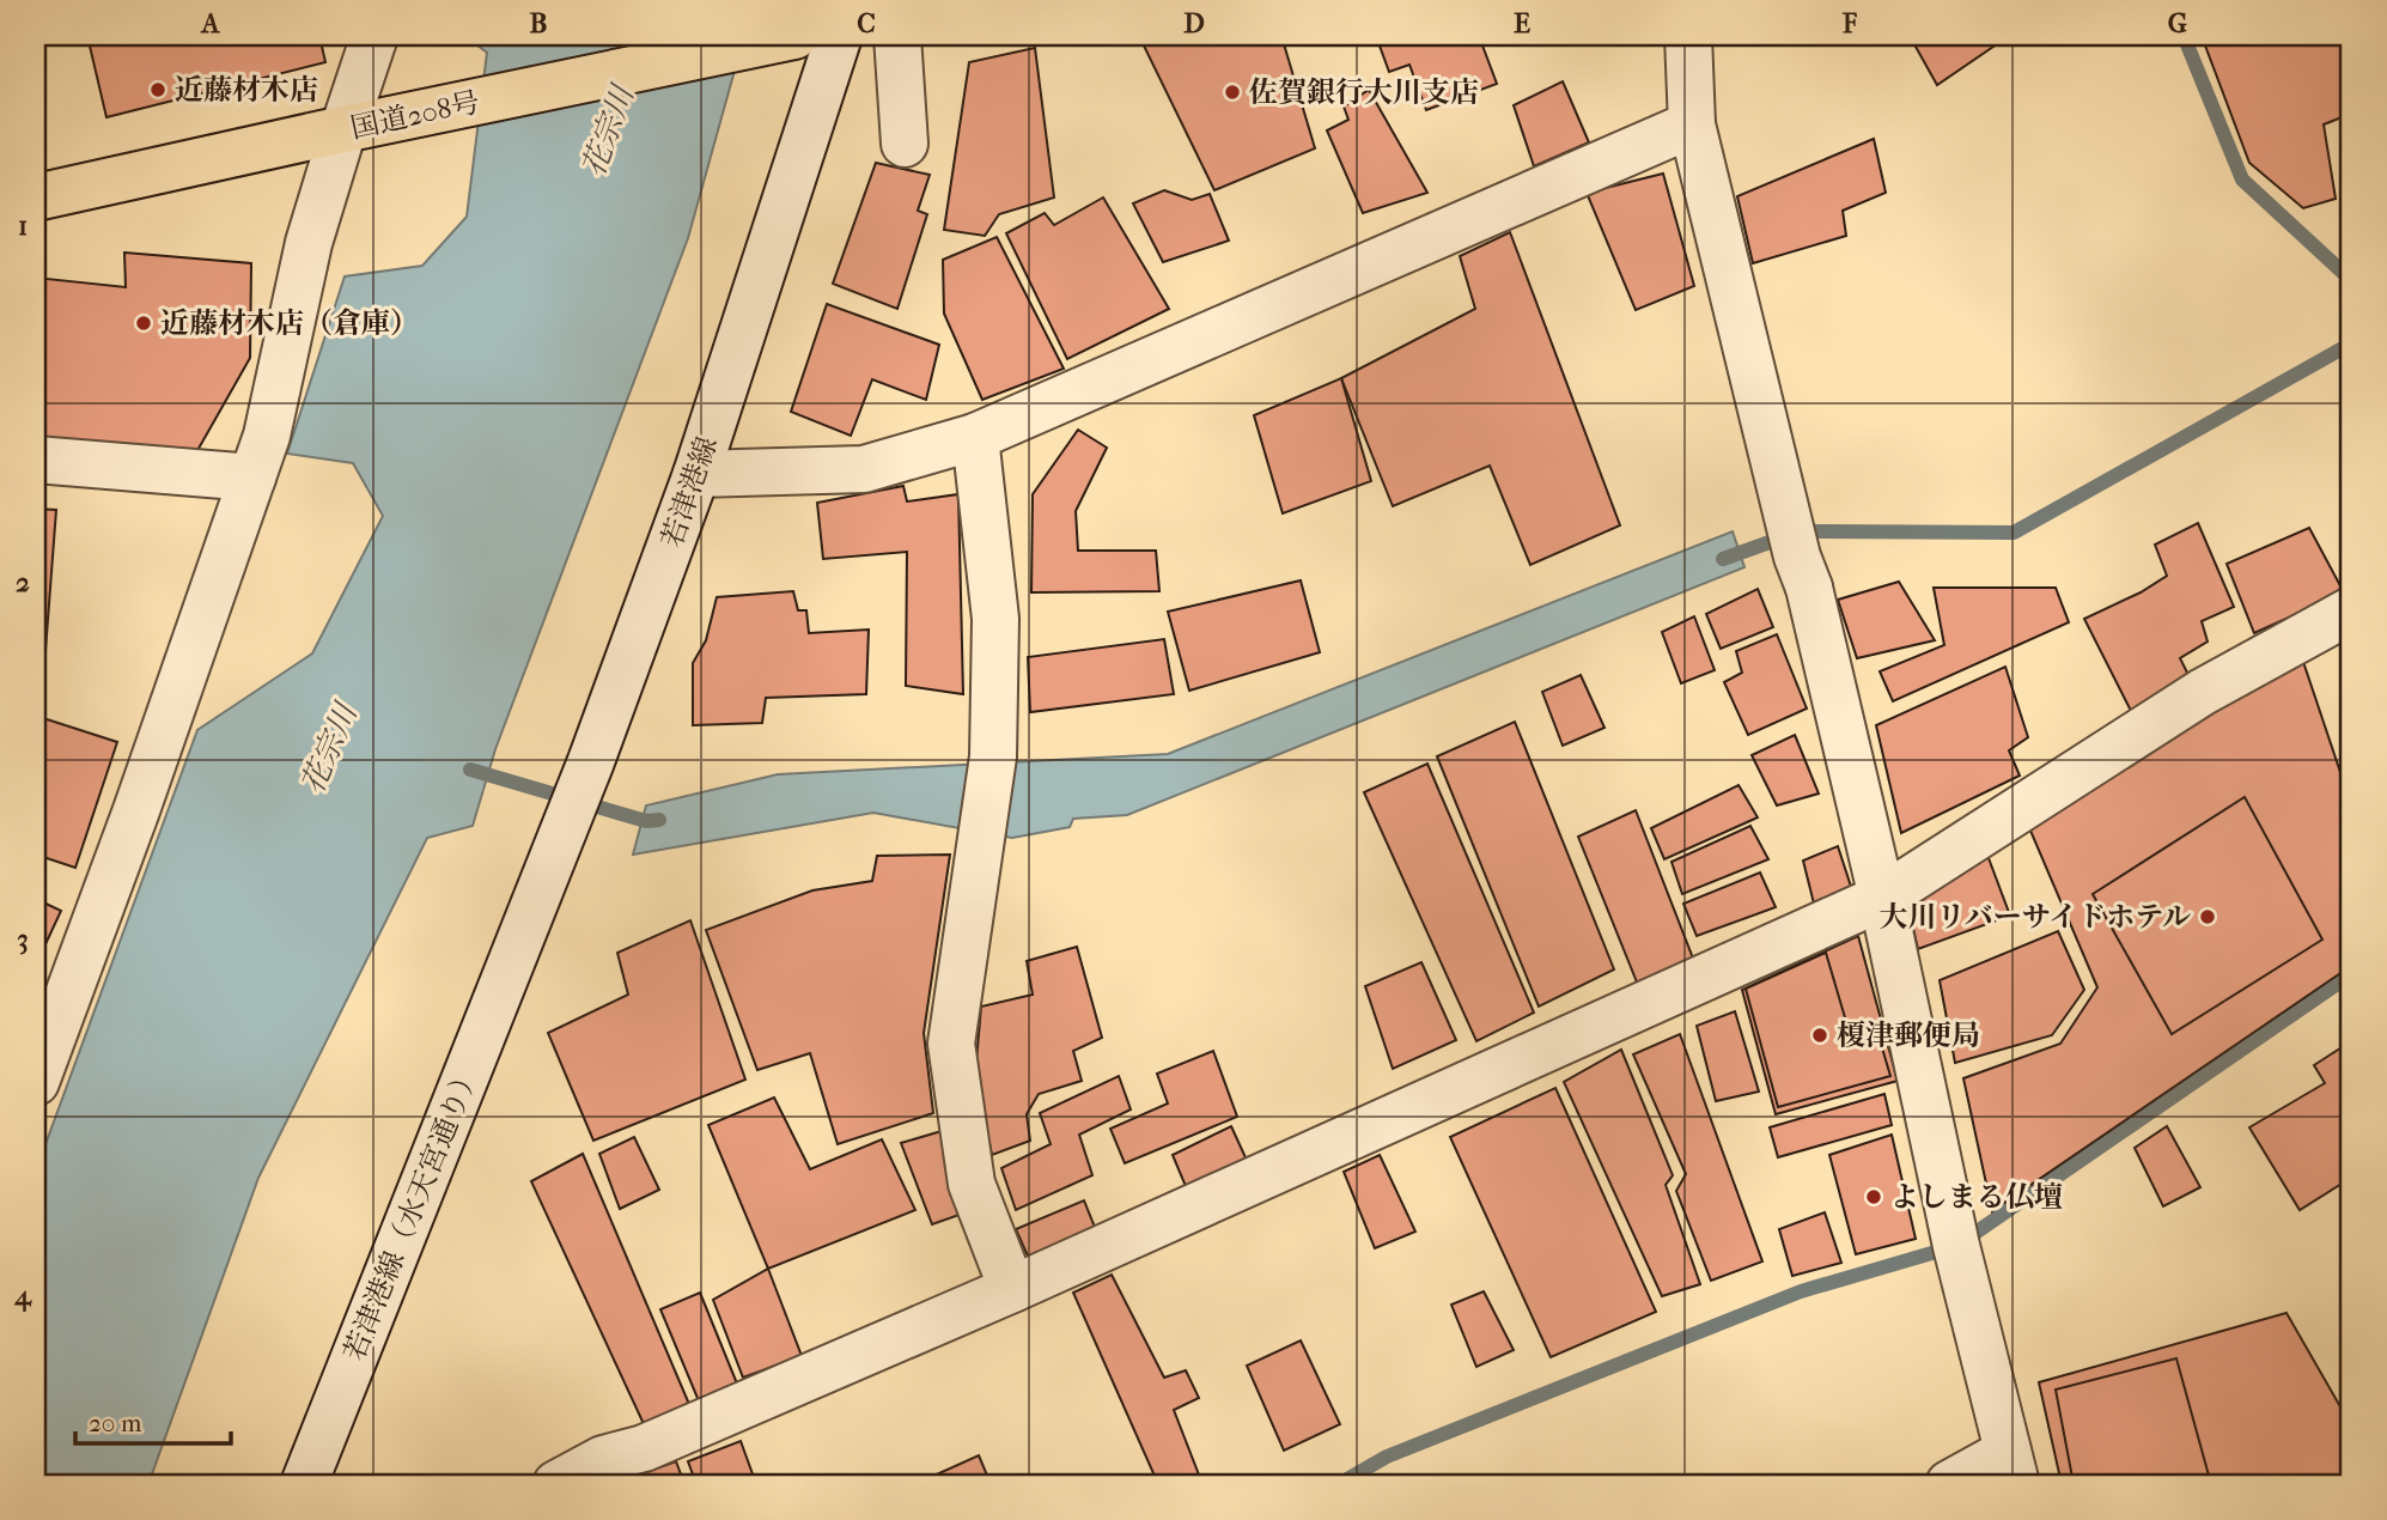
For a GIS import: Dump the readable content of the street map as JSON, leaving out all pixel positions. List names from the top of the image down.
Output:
{
  "streets": {
    "highway": ["国道208号"],
    "street": ["若津港線", "若津港線（水天宮通り）"]
  },
  "crossings": [
    ["若津港線", "若津港線（水天宮通り）"]
  ],
  "water": ["花宗川"],
  "places": [
    "近藤材木店",
    "佐賀銀行大川支店",
    "近藤材木店（倉庫）",
    "大川リバーサイドホテル",
    "榎津郵便局",
    "よしまる仏壇"
  ],
  "scale_bar": "20 m",
  "grid": {
    "columns": [
      "A",
      "B",
      "C",
      "D",
      "E",
      "F",
      "G"
    ],
    "rows": [
      "1",
      "2",
      "3",
      "4"
    ]
  }
}
